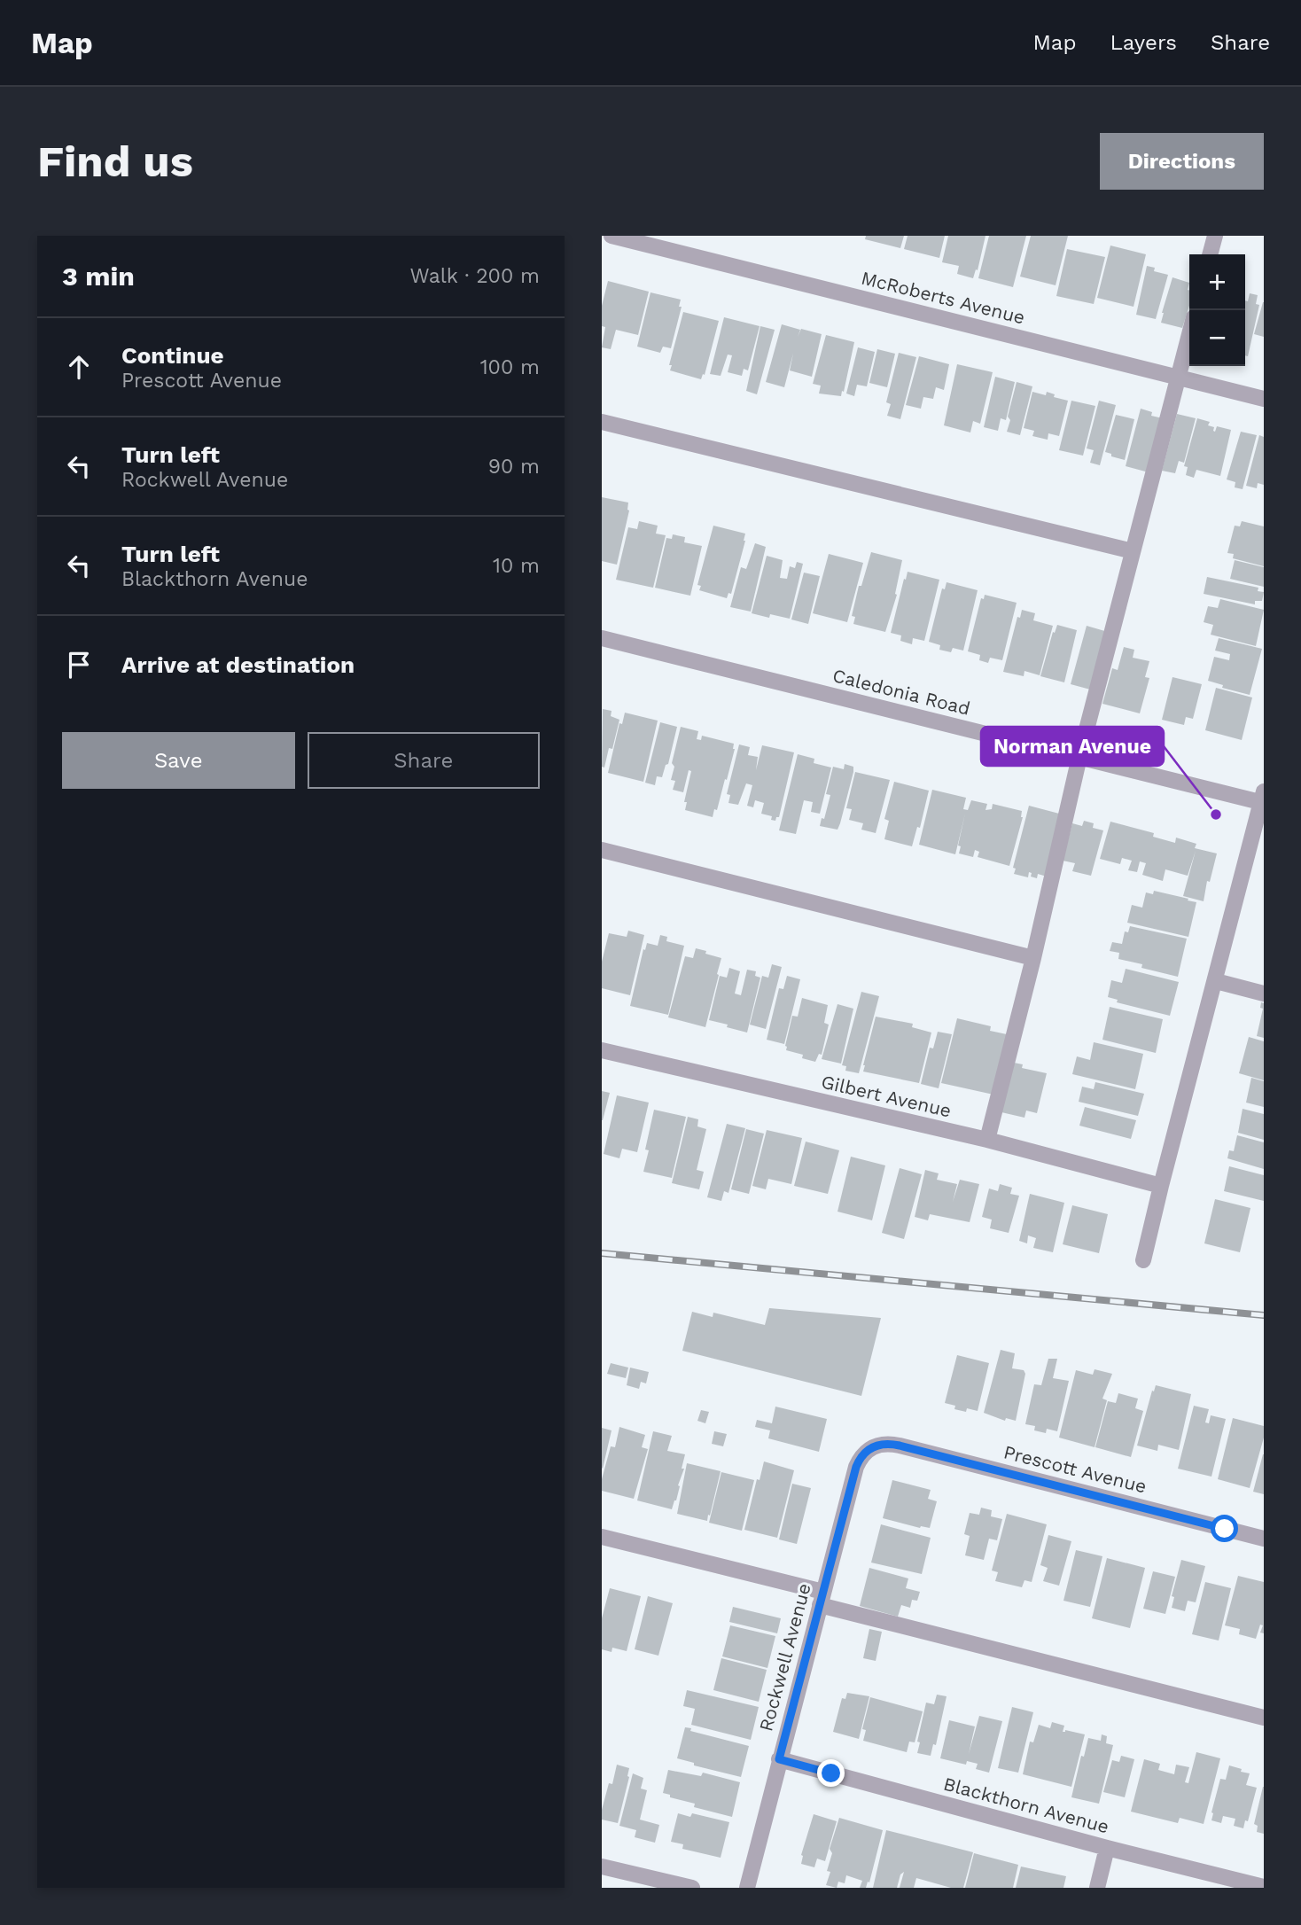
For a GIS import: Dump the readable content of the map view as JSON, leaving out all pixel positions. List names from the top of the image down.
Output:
{
  "streets": {
    "street": [
      "McRoberts Avenue",
      "Caledonia Road",
      "Gilbert Avenue",
      "Prescott Avenue",
      "Rockwell Avenue",
      "Blackthorn Avenue"
    ]
  },
  "crossings": [
    ["Prescott Avenue", "Rockwell Avenue"],
    ["Rockwell Avenue", "Blackthorn Avenue"]
  ],
  "places": ["Norman Avenue"],
  "page": {
    "header": "Map",
    "nav": ["Map", "Layers", "Share"],
    "buttons": [
      "Directions",
      ["Save", "Share"]
    ],
    "title": "Find us",
    "heading": ["3 min", "Walk · 200 m"],
    "map_buttons": ["+", "−"],
    "list": [
      ["Continue", "Prescott Avenue", "100 m"],
      ["Turn left", "Rockwell Avenue", "90 m"],
      ["Turn left", "Blackthorn Avenue", "10 m"],
      "Arrive at destination"
    ]
  }
}
